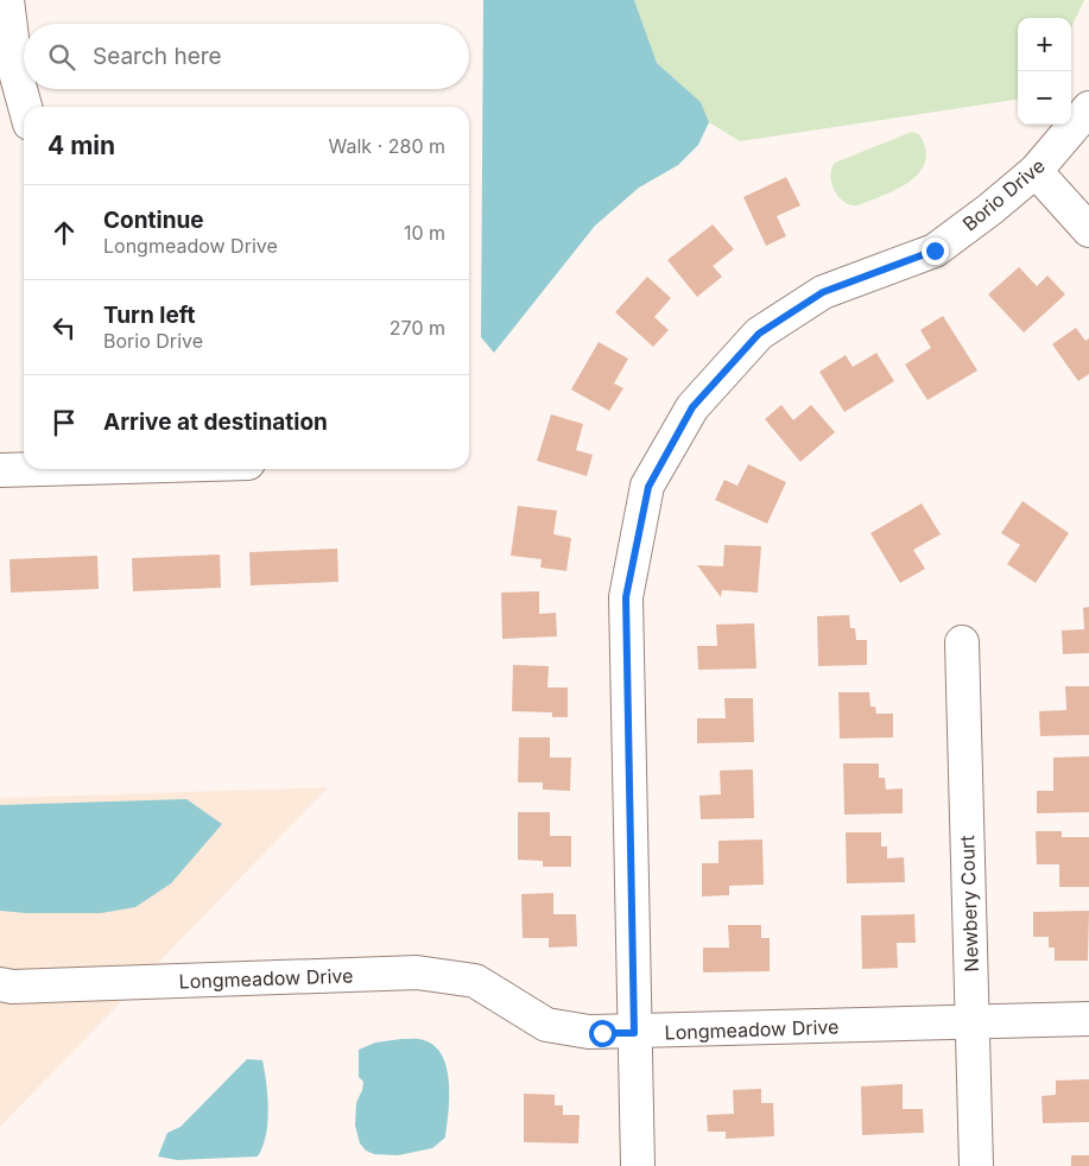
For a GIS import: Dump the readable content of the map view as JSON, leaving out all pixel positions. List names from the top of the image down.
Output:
{
  "streets": {
    "street": ["Borio Drive", "Newbery Court", "Longmeadow Drive"]
  },
  "crossings": [
    ["Borio Drive", "Longmeadow Drive"],
    ["Newbery Court", "Longmeadow Drive"]
  ],
  "page": {
    "map_buttons": ["+", "−"],
    "search": "Search here",
    "heading": ["4 min", "Walk · 280 m"],
    "list": [
      ["Continue", "Longmeadow Drive", "10 m"],
      ["Turn left", "Borio Drive", "270 m"],
      "Arrive at destination"
    ]
  }
}
